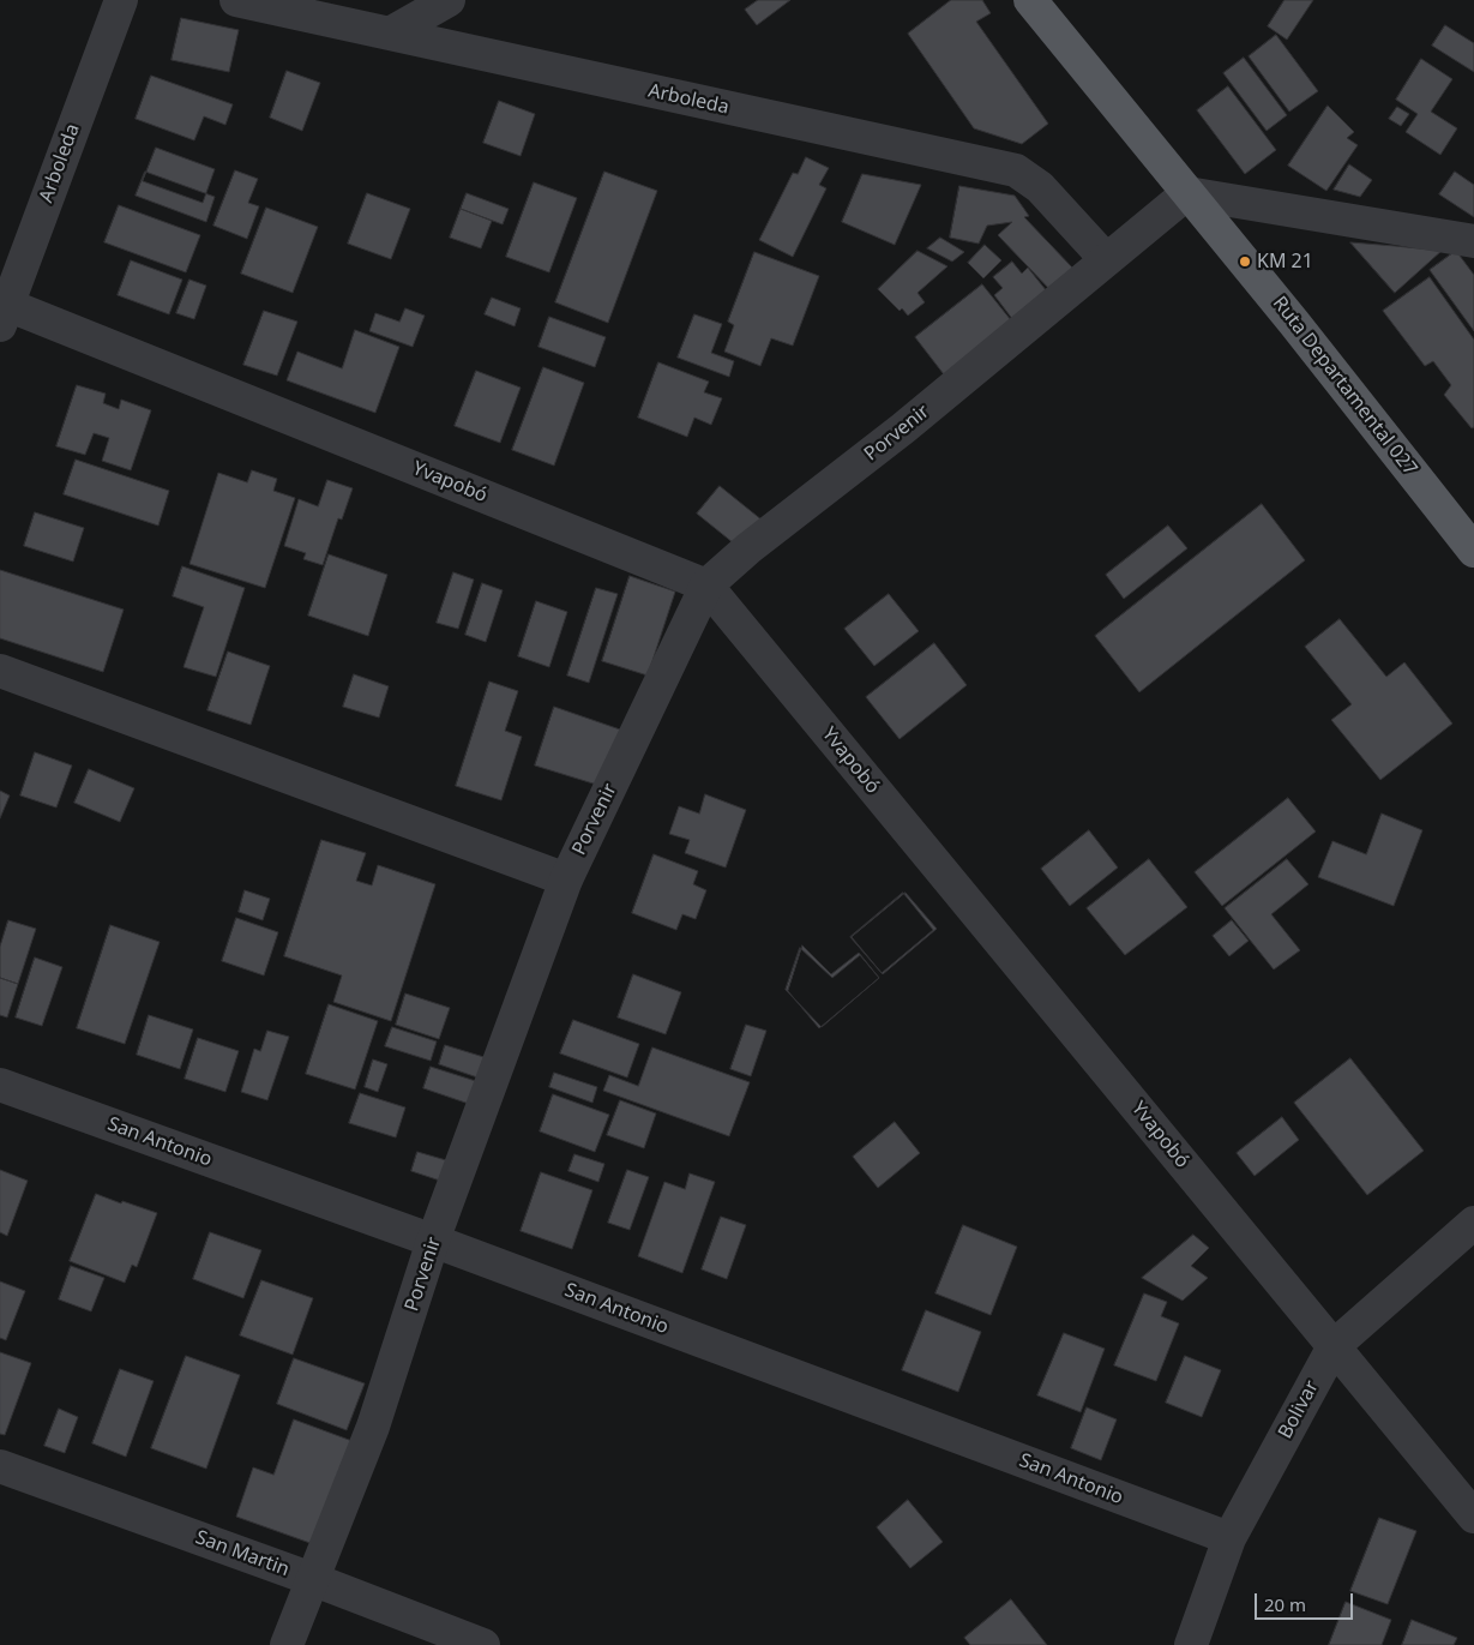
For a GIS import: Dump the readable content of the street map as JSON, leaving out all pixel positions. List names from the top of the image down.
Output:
{
  "streets": {
    "main road": ["Ruta Departamental 027"],
    "street": [
      "Arboleda",
      "Porvenir",
      "Yvapobó",
      "San Antonio",
      "Bolivar",
      "San Martin"
    ]
  },
  "crossings": [
    ["Arboleda", "Porvenir"],
    ["Arboleda", "Yvapobó"],
    ["Ruta Departamental 027", "Porvenir"],
    ["Porvenir", "Yvapobó"],
    ["Porvenir", "San Antonio"],
    ["Porvenir", "San Martin"],
    ["Yvapobó", "Bolivar"],
    ["San Antonio", "Bolivar"]
  ],
  "places": ["KM 21"],
  "scale_bar": "20 m"
}
